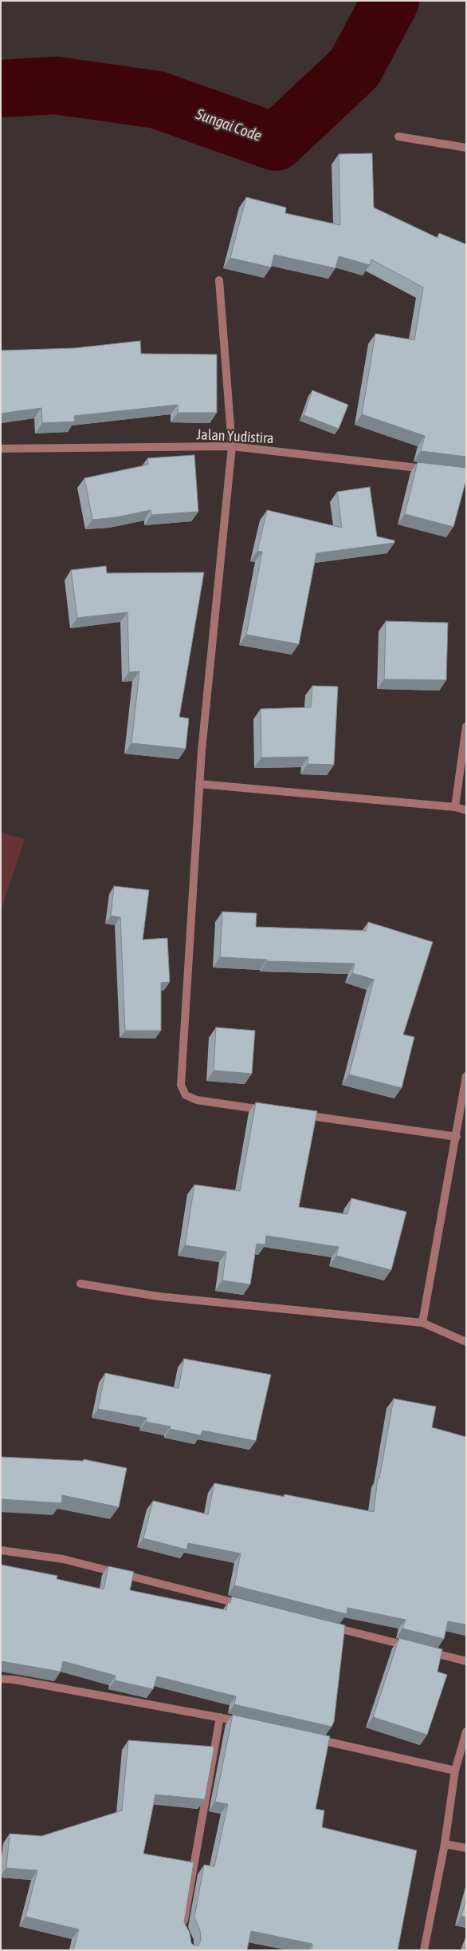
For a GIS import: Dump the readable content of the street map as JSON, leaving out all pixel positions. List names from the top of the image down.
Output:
{
  "streets": {
    "street": ["Jalan Yudistira"]
  },
  "water": ["Sungai Code"]
}
